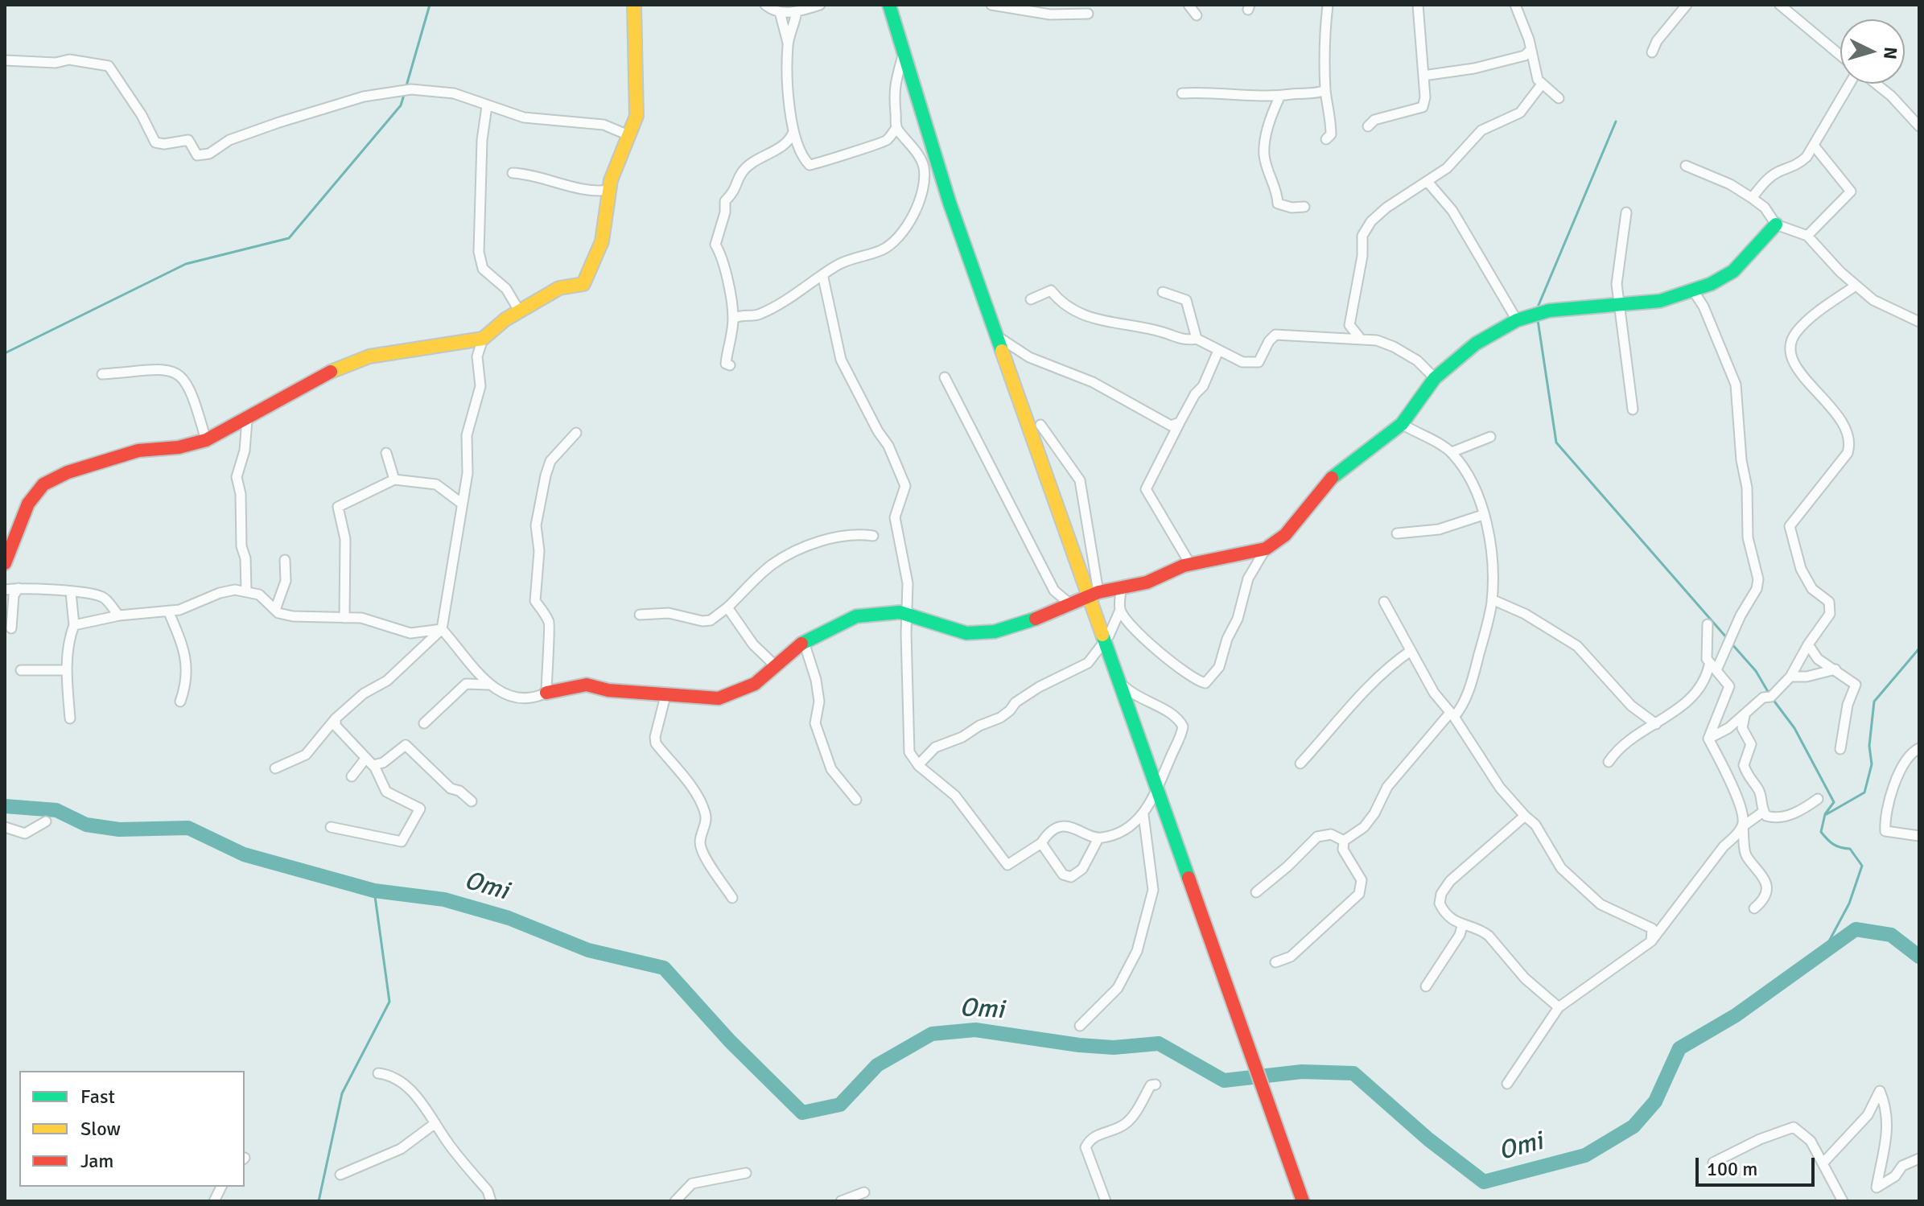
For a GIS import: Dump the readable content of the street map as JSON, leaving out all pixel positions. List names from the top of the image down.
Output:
{
  "water": ["Omi"],
  "legend": ["Fast", "Slow", "Jam"],
  "scale_bar": "100 m",
  "north": "right"
}
